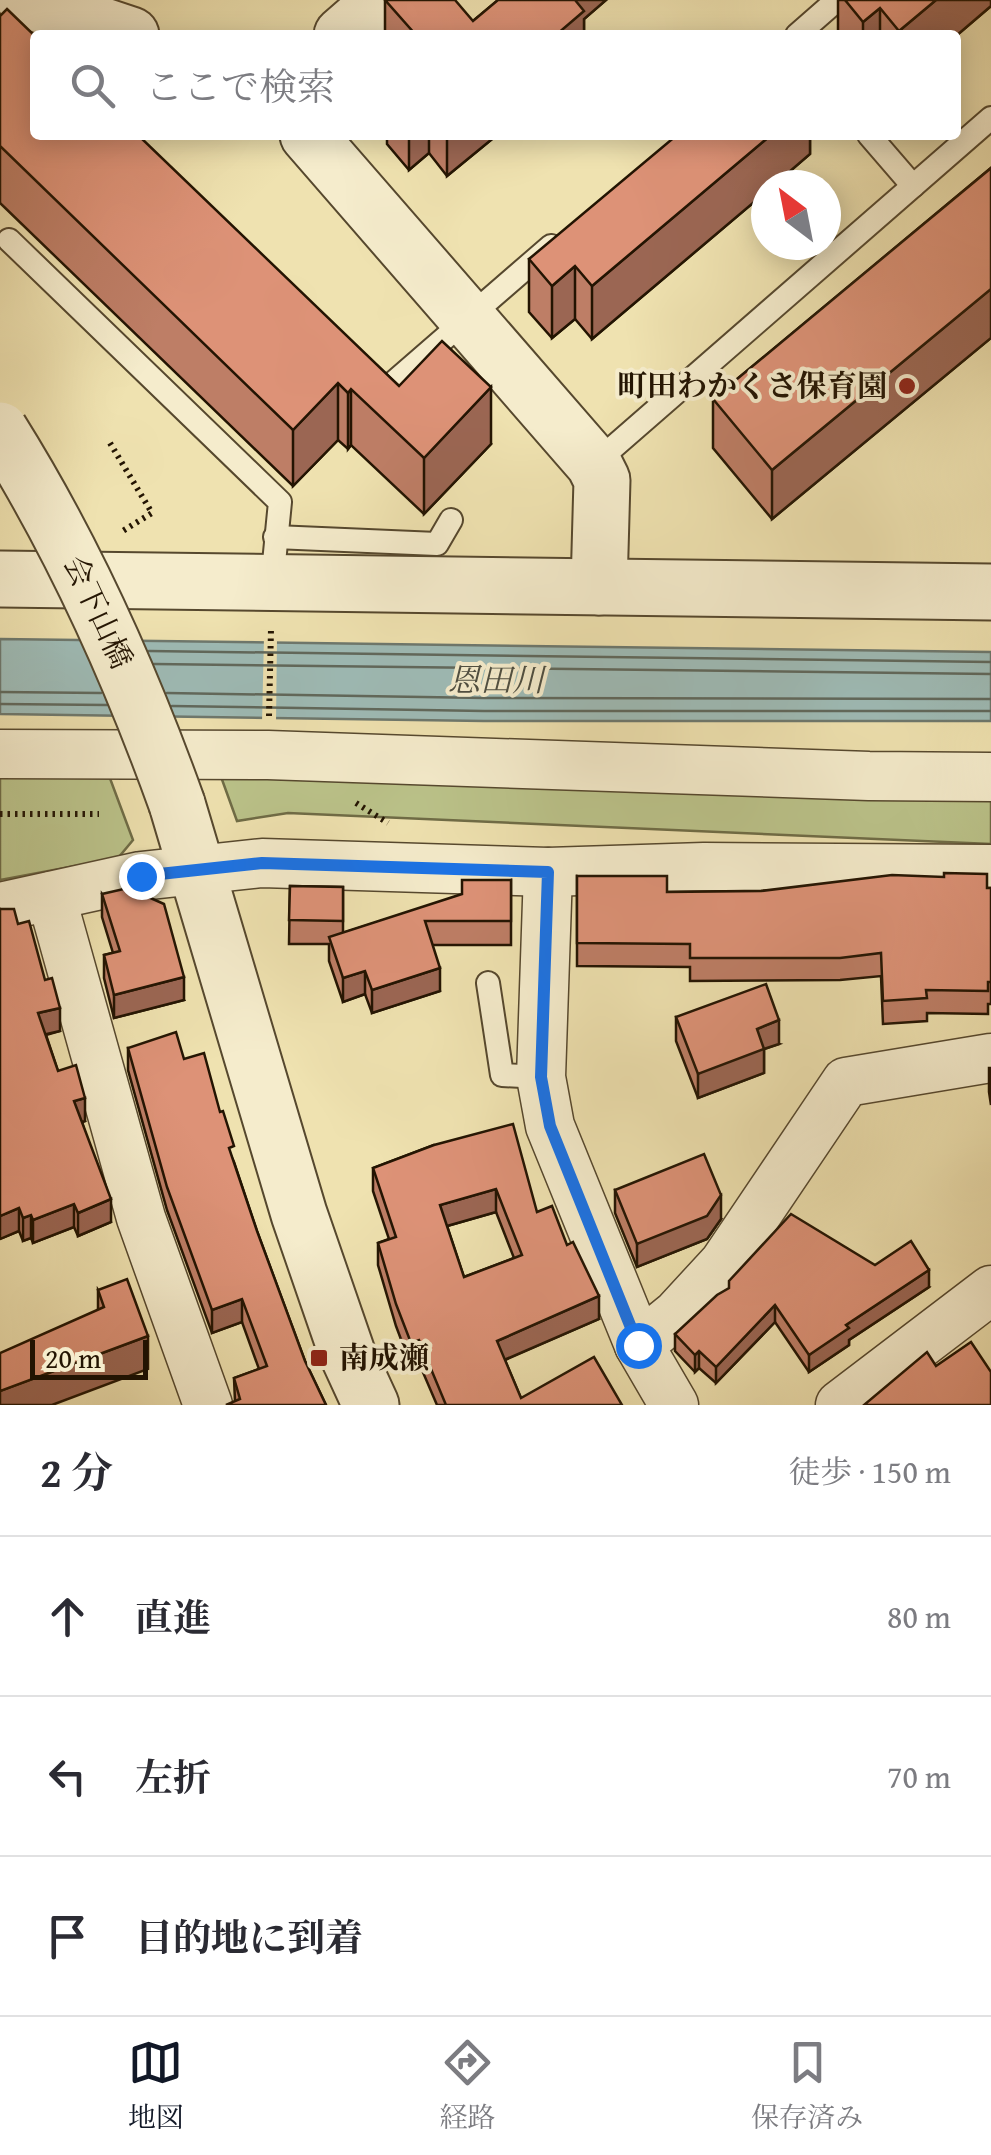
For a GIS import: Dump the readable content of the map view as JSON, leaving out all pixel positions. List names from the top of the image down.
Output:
{
  "streets": {
    "street": ["会下山橋"]
  },
  "water": ["恩田川"],
  "places": {
    "other": ["町田わかくさ保育園"],
    "transit": ["南成瀬"]
  },
  "scale_bar": "20 m",
  "north": "top left",
  "page": {
    "search": "ここで検索",
    "scale": "20 m",
    "heading": ["2 分", "徒歩 · 150 m"],
    "list": [
      ["直進", "80 m"],
      ["左折", "70 m"],
      "目的地に到着"
    ],
    "nav": ["地図", "経路", "保存済み"]
  }
}
